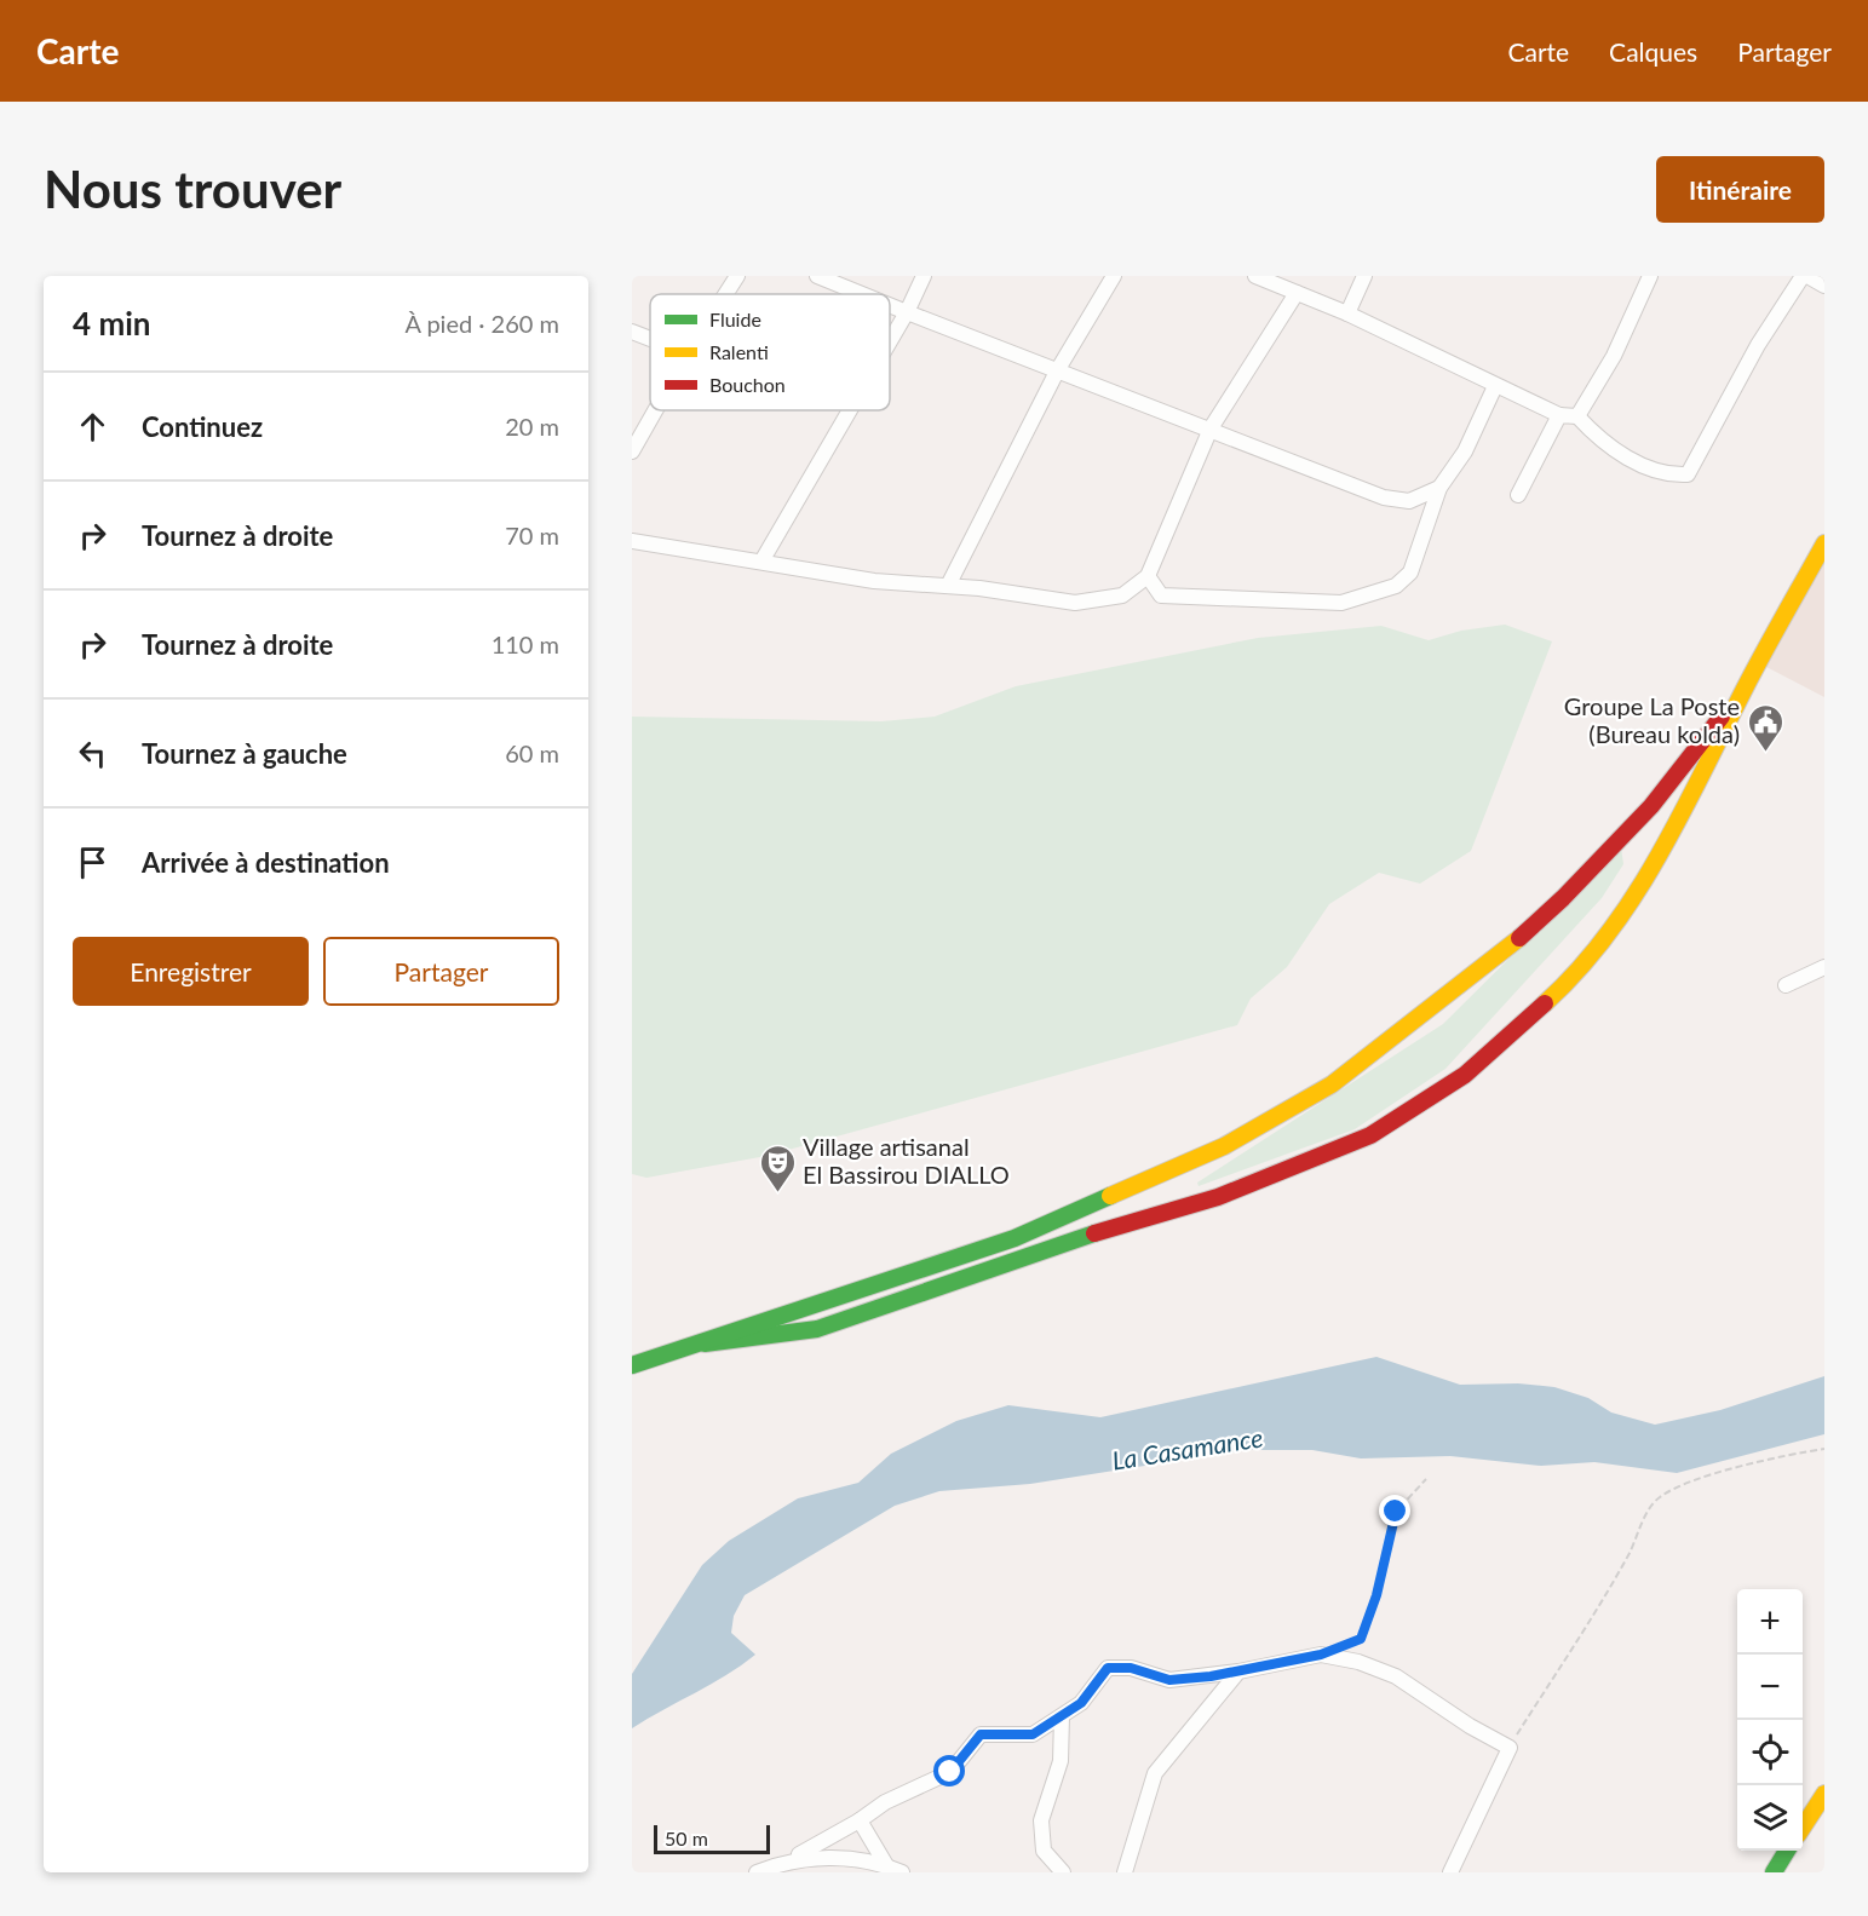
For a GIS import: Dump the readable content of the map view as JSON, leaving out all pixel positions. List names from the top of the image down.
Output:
{
  "water": ["La Casamance"],
  "places": {
    "public building": ["Groupe La Poste (Bureau kolda)"],
    "theatre": ["Village artisanal El Bassirou DIALLO"]
  },
  "legend": ["Fluide", "Ralenti", "Bouchon"],
  "scale_bar": "50 m",
  "page": {
    "header": "Carte",
    "nav": ["Carte", "Calques", "Partager"],
    "buttons": [
      "Itinéraire",
      ["Enregistrer", "Partager"]
    ],
    "title": "Nous trouver",
    "heading": ["4 min", "À pied · 260 m"],
    "list": [
      ["Continuez", "20 m"],
      ["Tournez à droite", "70 m"],
      ["Tournez à droite", "110 m"],
      ["Tournez à gauche", "60 m"],
      "Arrivée à destination"
    ],
    "map_buttons": ["+", "−"],
    "scale": "50 m"
  }
}
